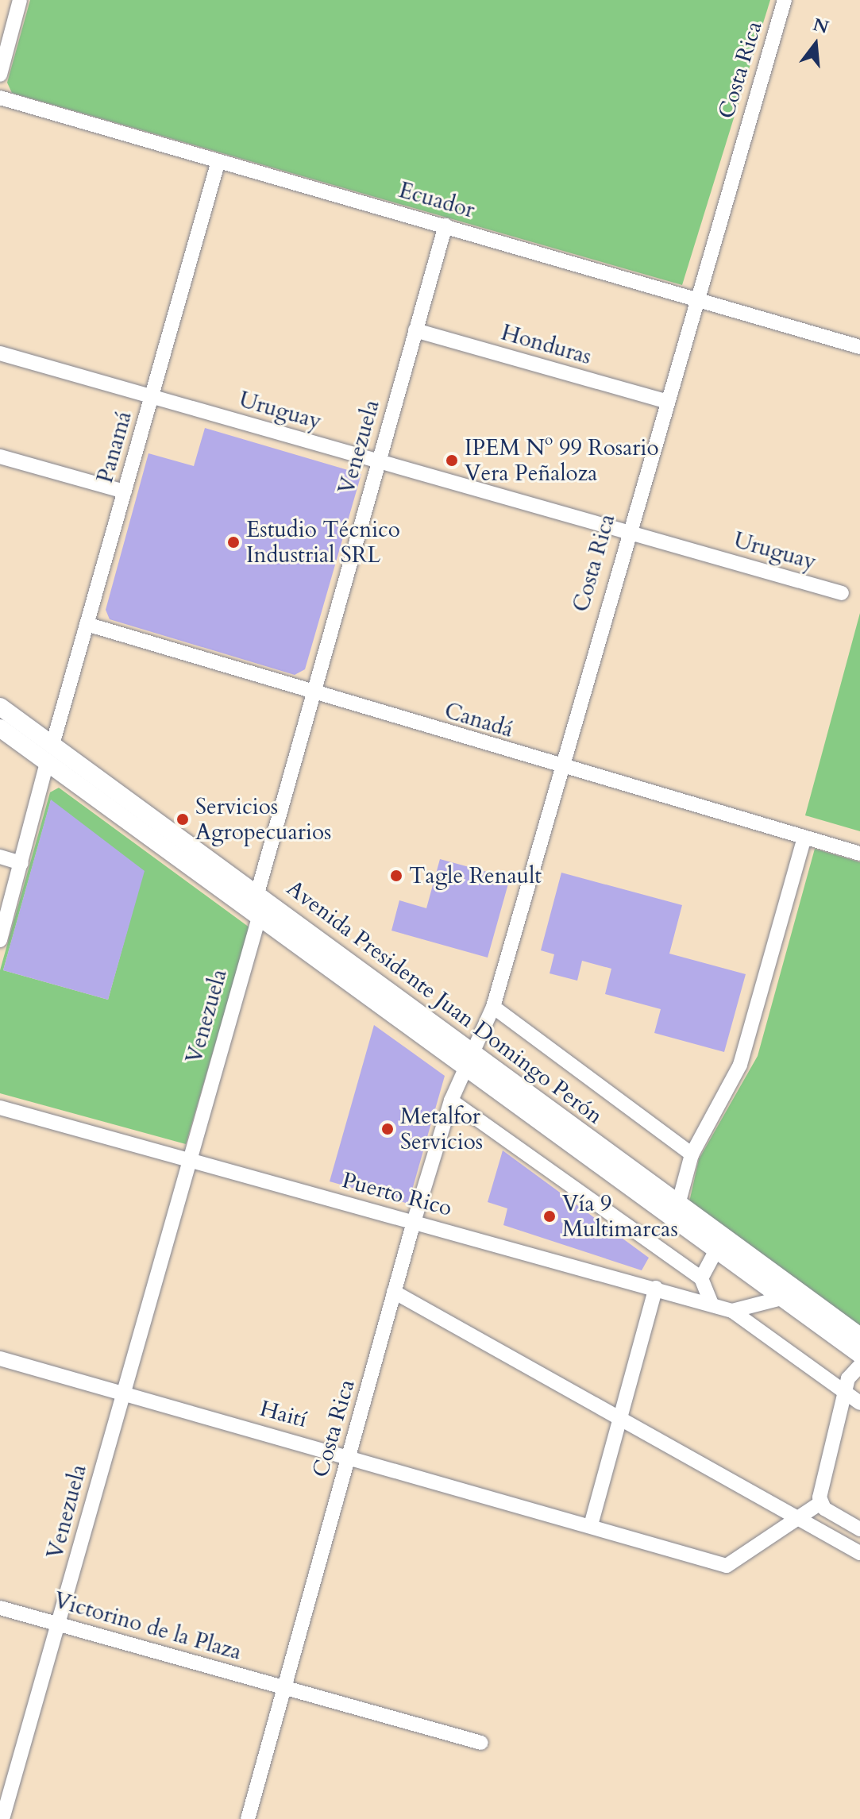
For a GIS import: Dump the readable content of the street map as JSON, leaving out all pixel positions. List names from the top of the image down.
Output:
{
  "streets": {
    "main road": ["Avenida Presidente Juan Domingo Perón"],
    "street": [
      "Costa Rica",
      "Ecuador",
      "Honduras",
      "Uruguay",
      "Panamá",
      "Venezuela",
      "Canadá",
      "Puerto Rico",
      "Haití",
      "Victorino de la Plaza"
    ]
  },
  "crossings": [
    ["Costa Rica", "Ecuador"],
    ["Costa Rica", "Honduras"],
    ["Costa Rica", "Uruguay"],
    ["Costa Rica", "Canadá"],
    ["Costa Rica", "Avenida Presidente Juan Domingo Perón"],
    ["Costa Rica", "Puerto Rico"],
    ["Costa Rica", "Haití"],
    ["Costa Rica", "Victorino de la Plaza"],
    ["Ecuador", "Panamá"],
    ["Ecuador", "Venezuela"],
    ["Honduras", "Venezuela"],
    ["Uruguay", "Panamá"],
    ["Uruguay", "Venezuela"],
    ["Panamá", "Canadá"],
    ["Panamá", "Avenida Presidente Juan Domingo Perón"],
    ["Venezuela", "Canadá"],
    ["Venezuela", "Avenida Presidente Juan Domingo Perón"],
    ["Venezuela", "Puerto Rico"],
    ["Venezuela", "Haití"],
    ["Venezuela", "Victorino de la Plaza"]
  ],
  "places": [
    "IPEM Nº 99 Rosario Vera Peñaloza",
    "Estudio Técnico Industrial SRL",
    "Servicios Agropecuarios",
    "Tagle Renault",
    "Metalfor Servicios",
    "Vía 9 Multimarcas"
  ],
  "north": "top"
}
